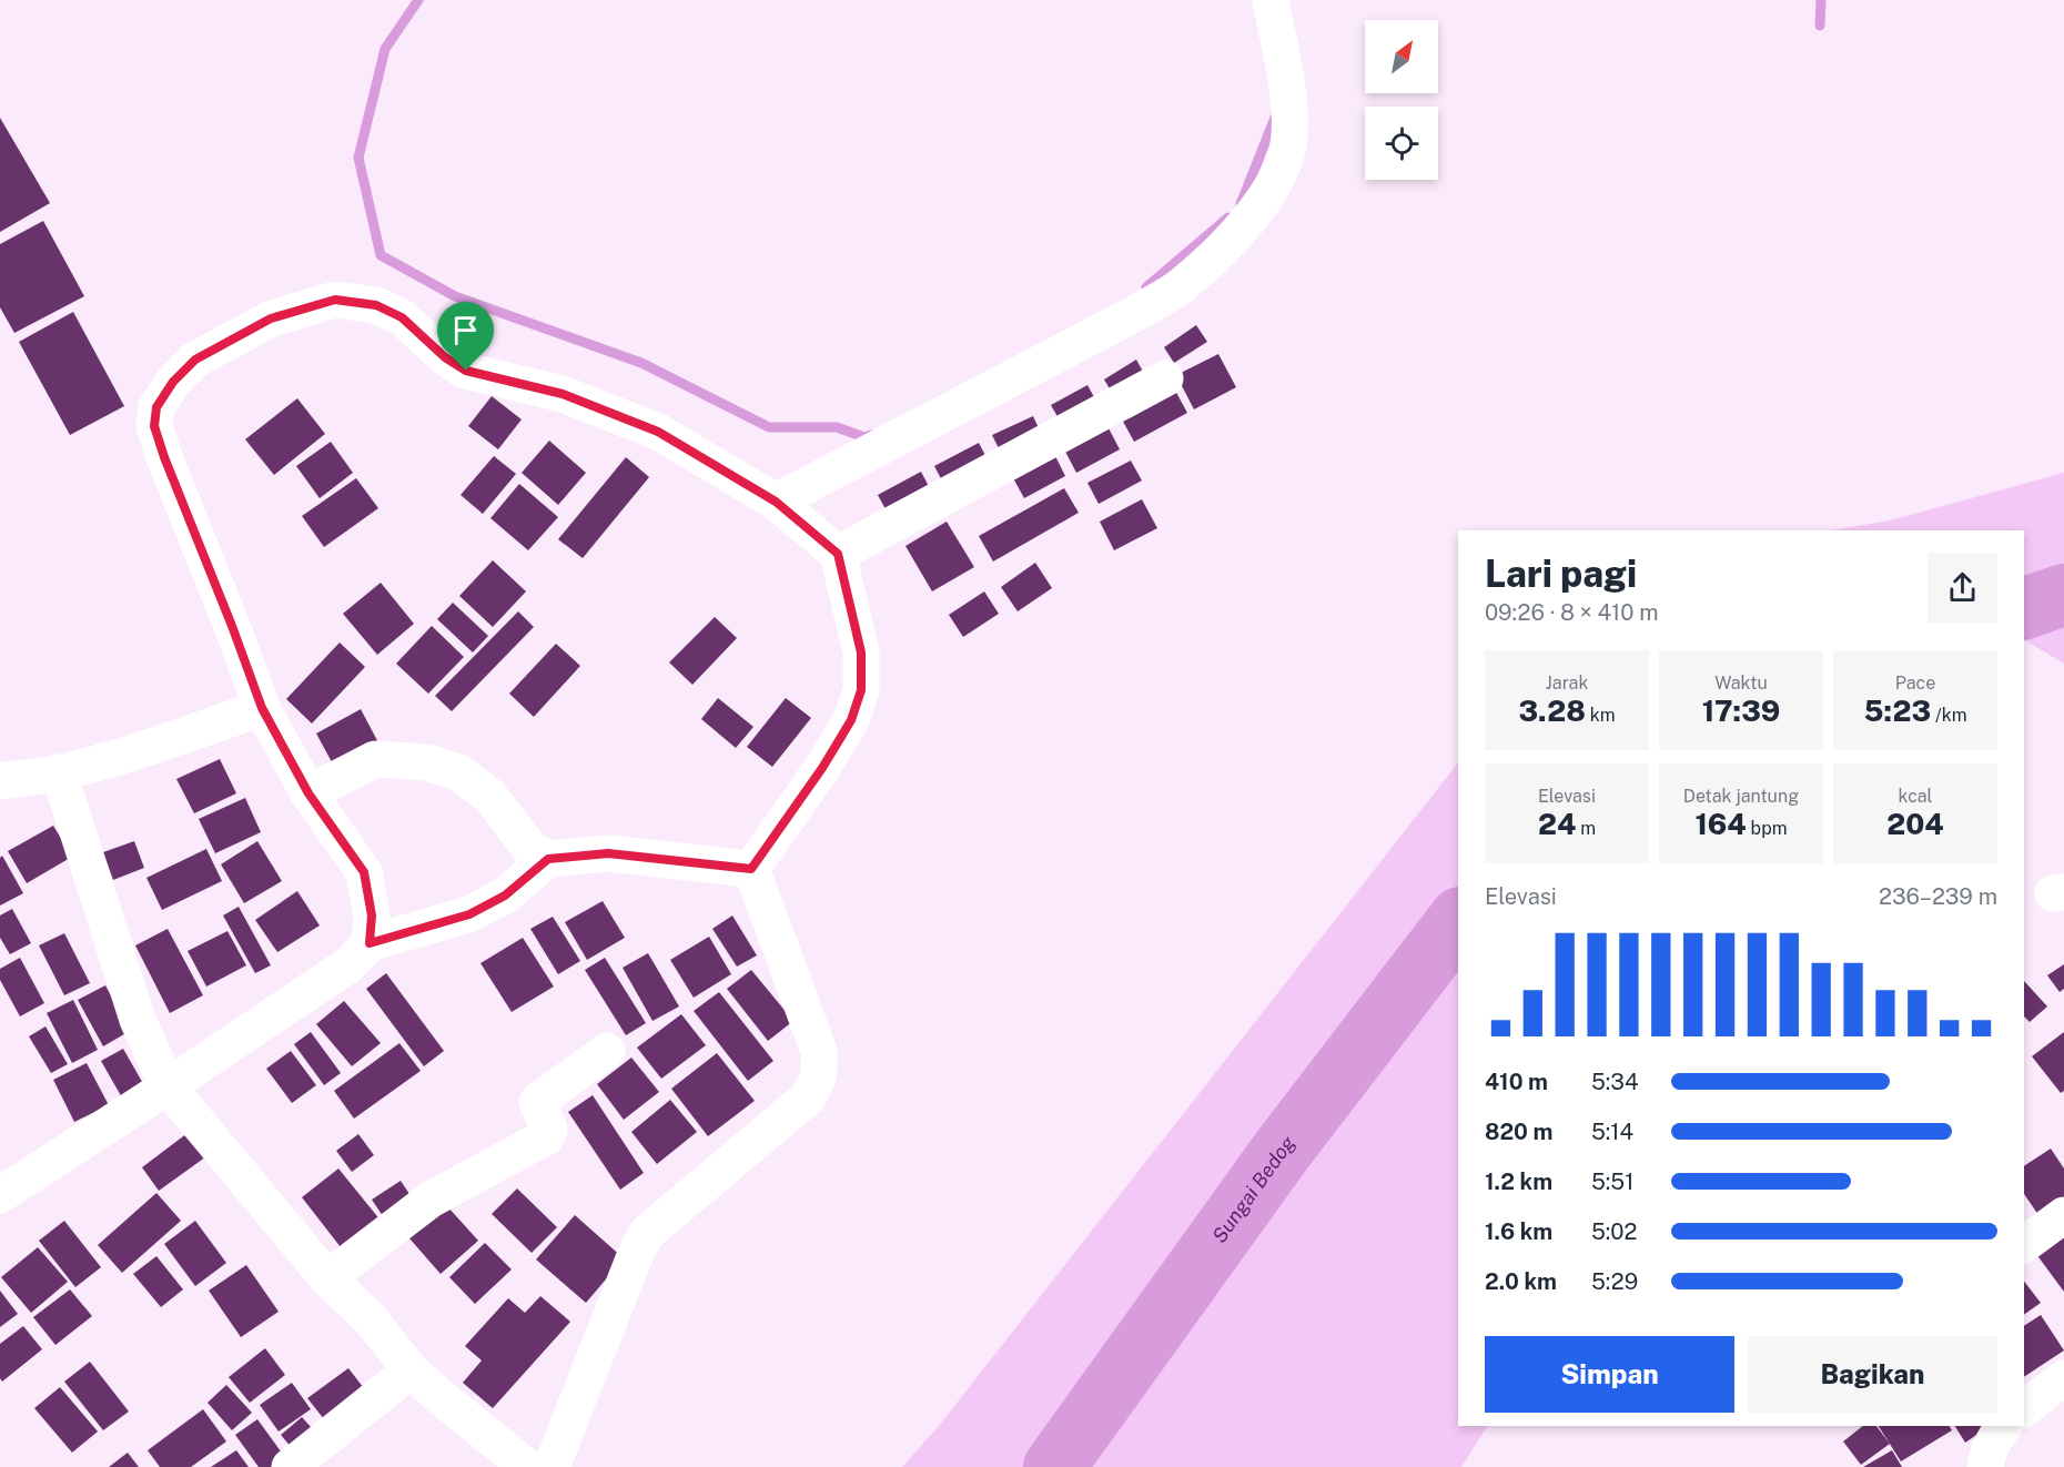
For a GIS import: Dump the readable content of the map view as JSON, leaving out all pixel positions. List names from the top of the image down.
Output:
{
  "water": ["Sungai Bedog"],
  "north": "top right",
  "page": {
    "heading": ["Lari pagi", "09:26 · 8 × 410 m"],
    "stats": [
      ["Jarak", "3.28 km"],
      ["Waktu", "17:39"],
      ["Pace", "5:23 /km"],
      ["Elevasi", "24 m"],
      ["Detak jantung", "164 bpm"],
      ["kcal", "204"]
    ],
    "chart": ["Elevasi", "236–239 m"],
    "list": [
      {
        "name": "410 m",
        "note": "5:34"
      },
      {
        "name": "820 m",
        "note": "5:14"
      },
      {
        "name": "1.2 km",
        "note": "5:51"
      },
      {
        "name": "1.6 km",
        "note": "5:02"
      },
      {
        "name": "2.0 km",
        "note": "5:29"
      }
    ],
    "buttons": ["Simpan", "Bagikan"]
  }
}
